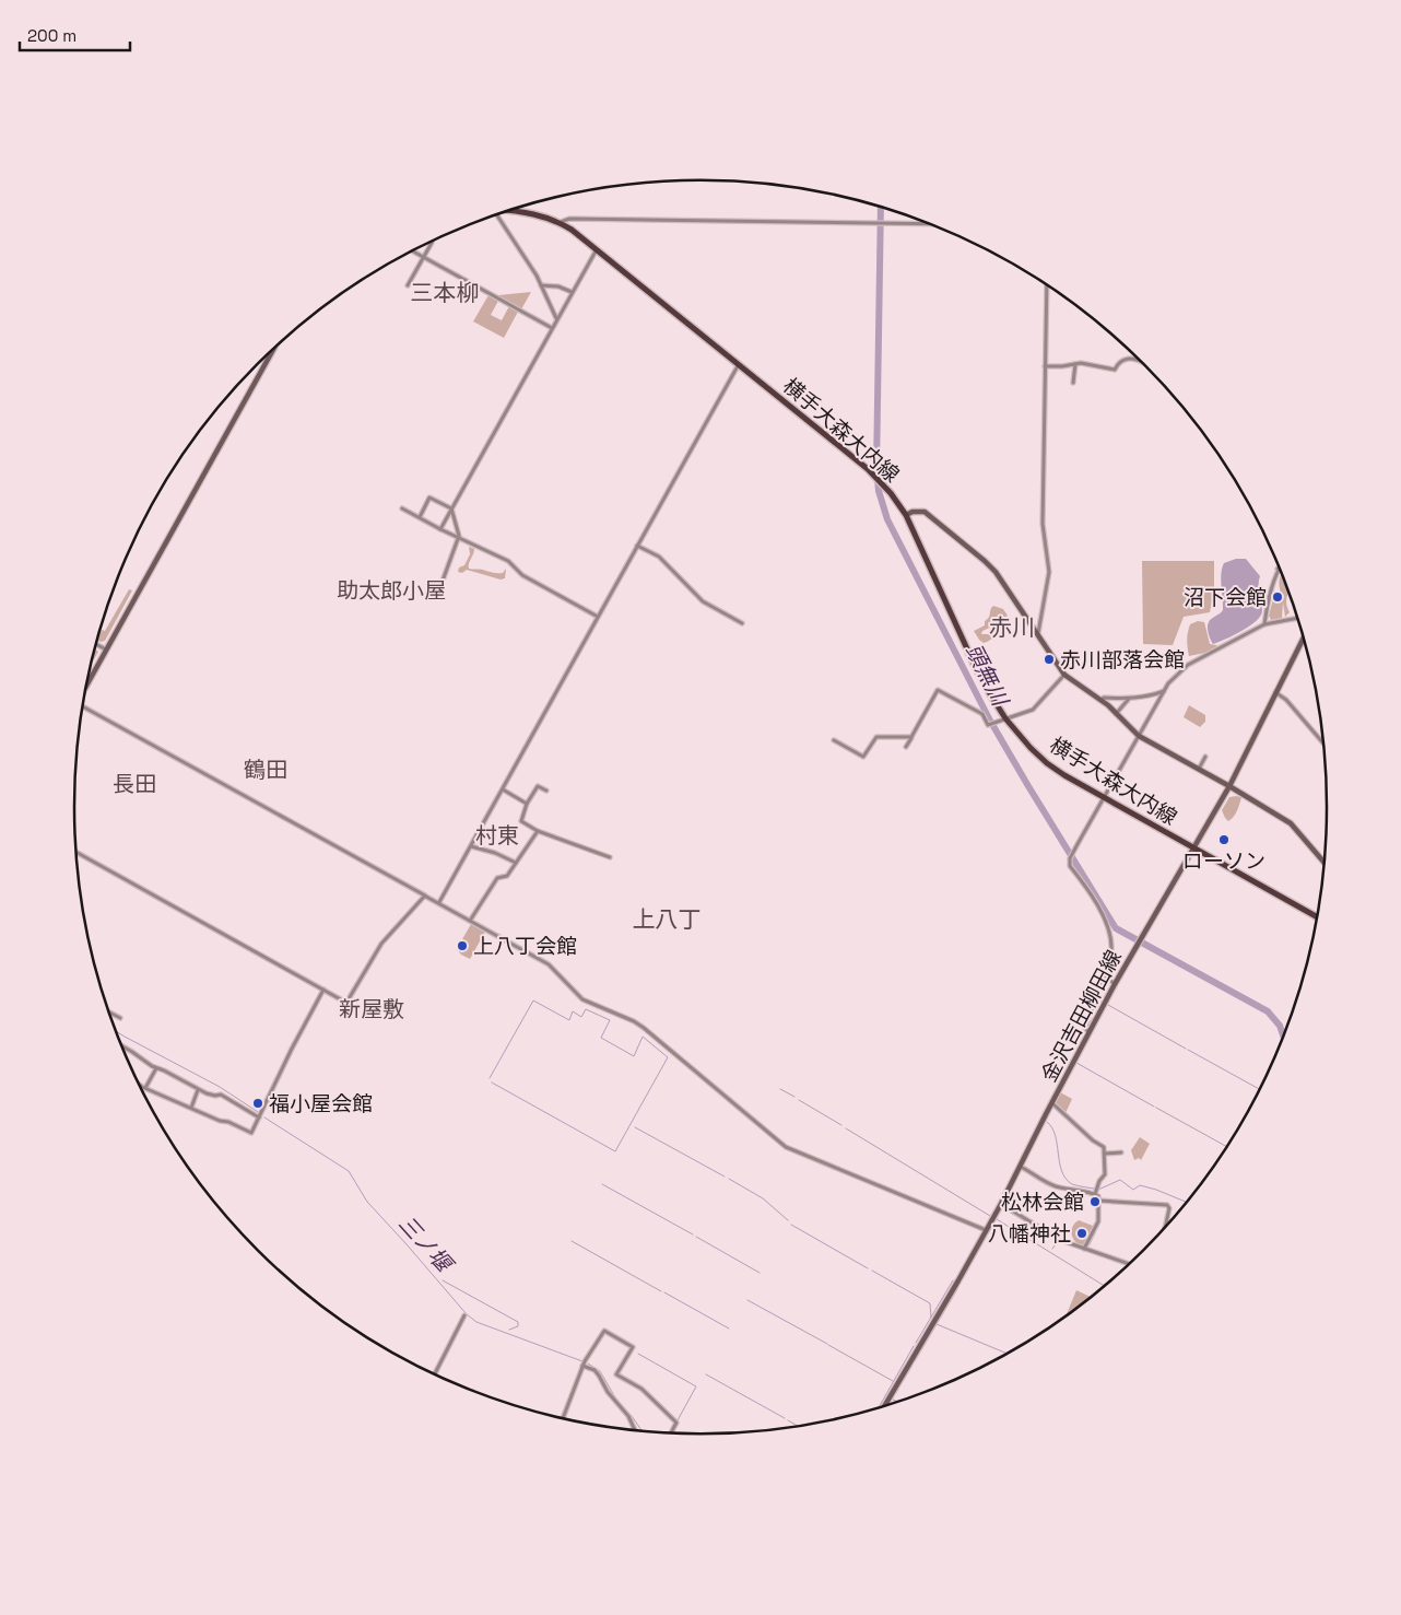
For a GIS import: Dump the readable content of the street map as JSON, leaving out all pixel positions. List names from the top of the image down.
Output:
{
  "streets": {
    "main road": ["横手大森大内線"],
    "street": ["金沢吉田柳田線"]
  },
  "crossings": [
    ["横手大森大内線", "金沢吉田柳田線"]
  ],
  "districts": [
    "三本柳",
    "助太郎小屋",
    "赤川",
    "鶴田",
    "長田",
    "村東",
    "上八丁",
    "新屋敷"
  ],
  "water": ["頭無川", "三ノ堰"],
  "places": [
    "沼下会館",
    "赤川部落会館",
    "ローソン",
    "上八丁会館",
    "福小屋会館",
    "松林会館",
    "八幡神社"
  ],
  "scale_bar": "200 m"
}
